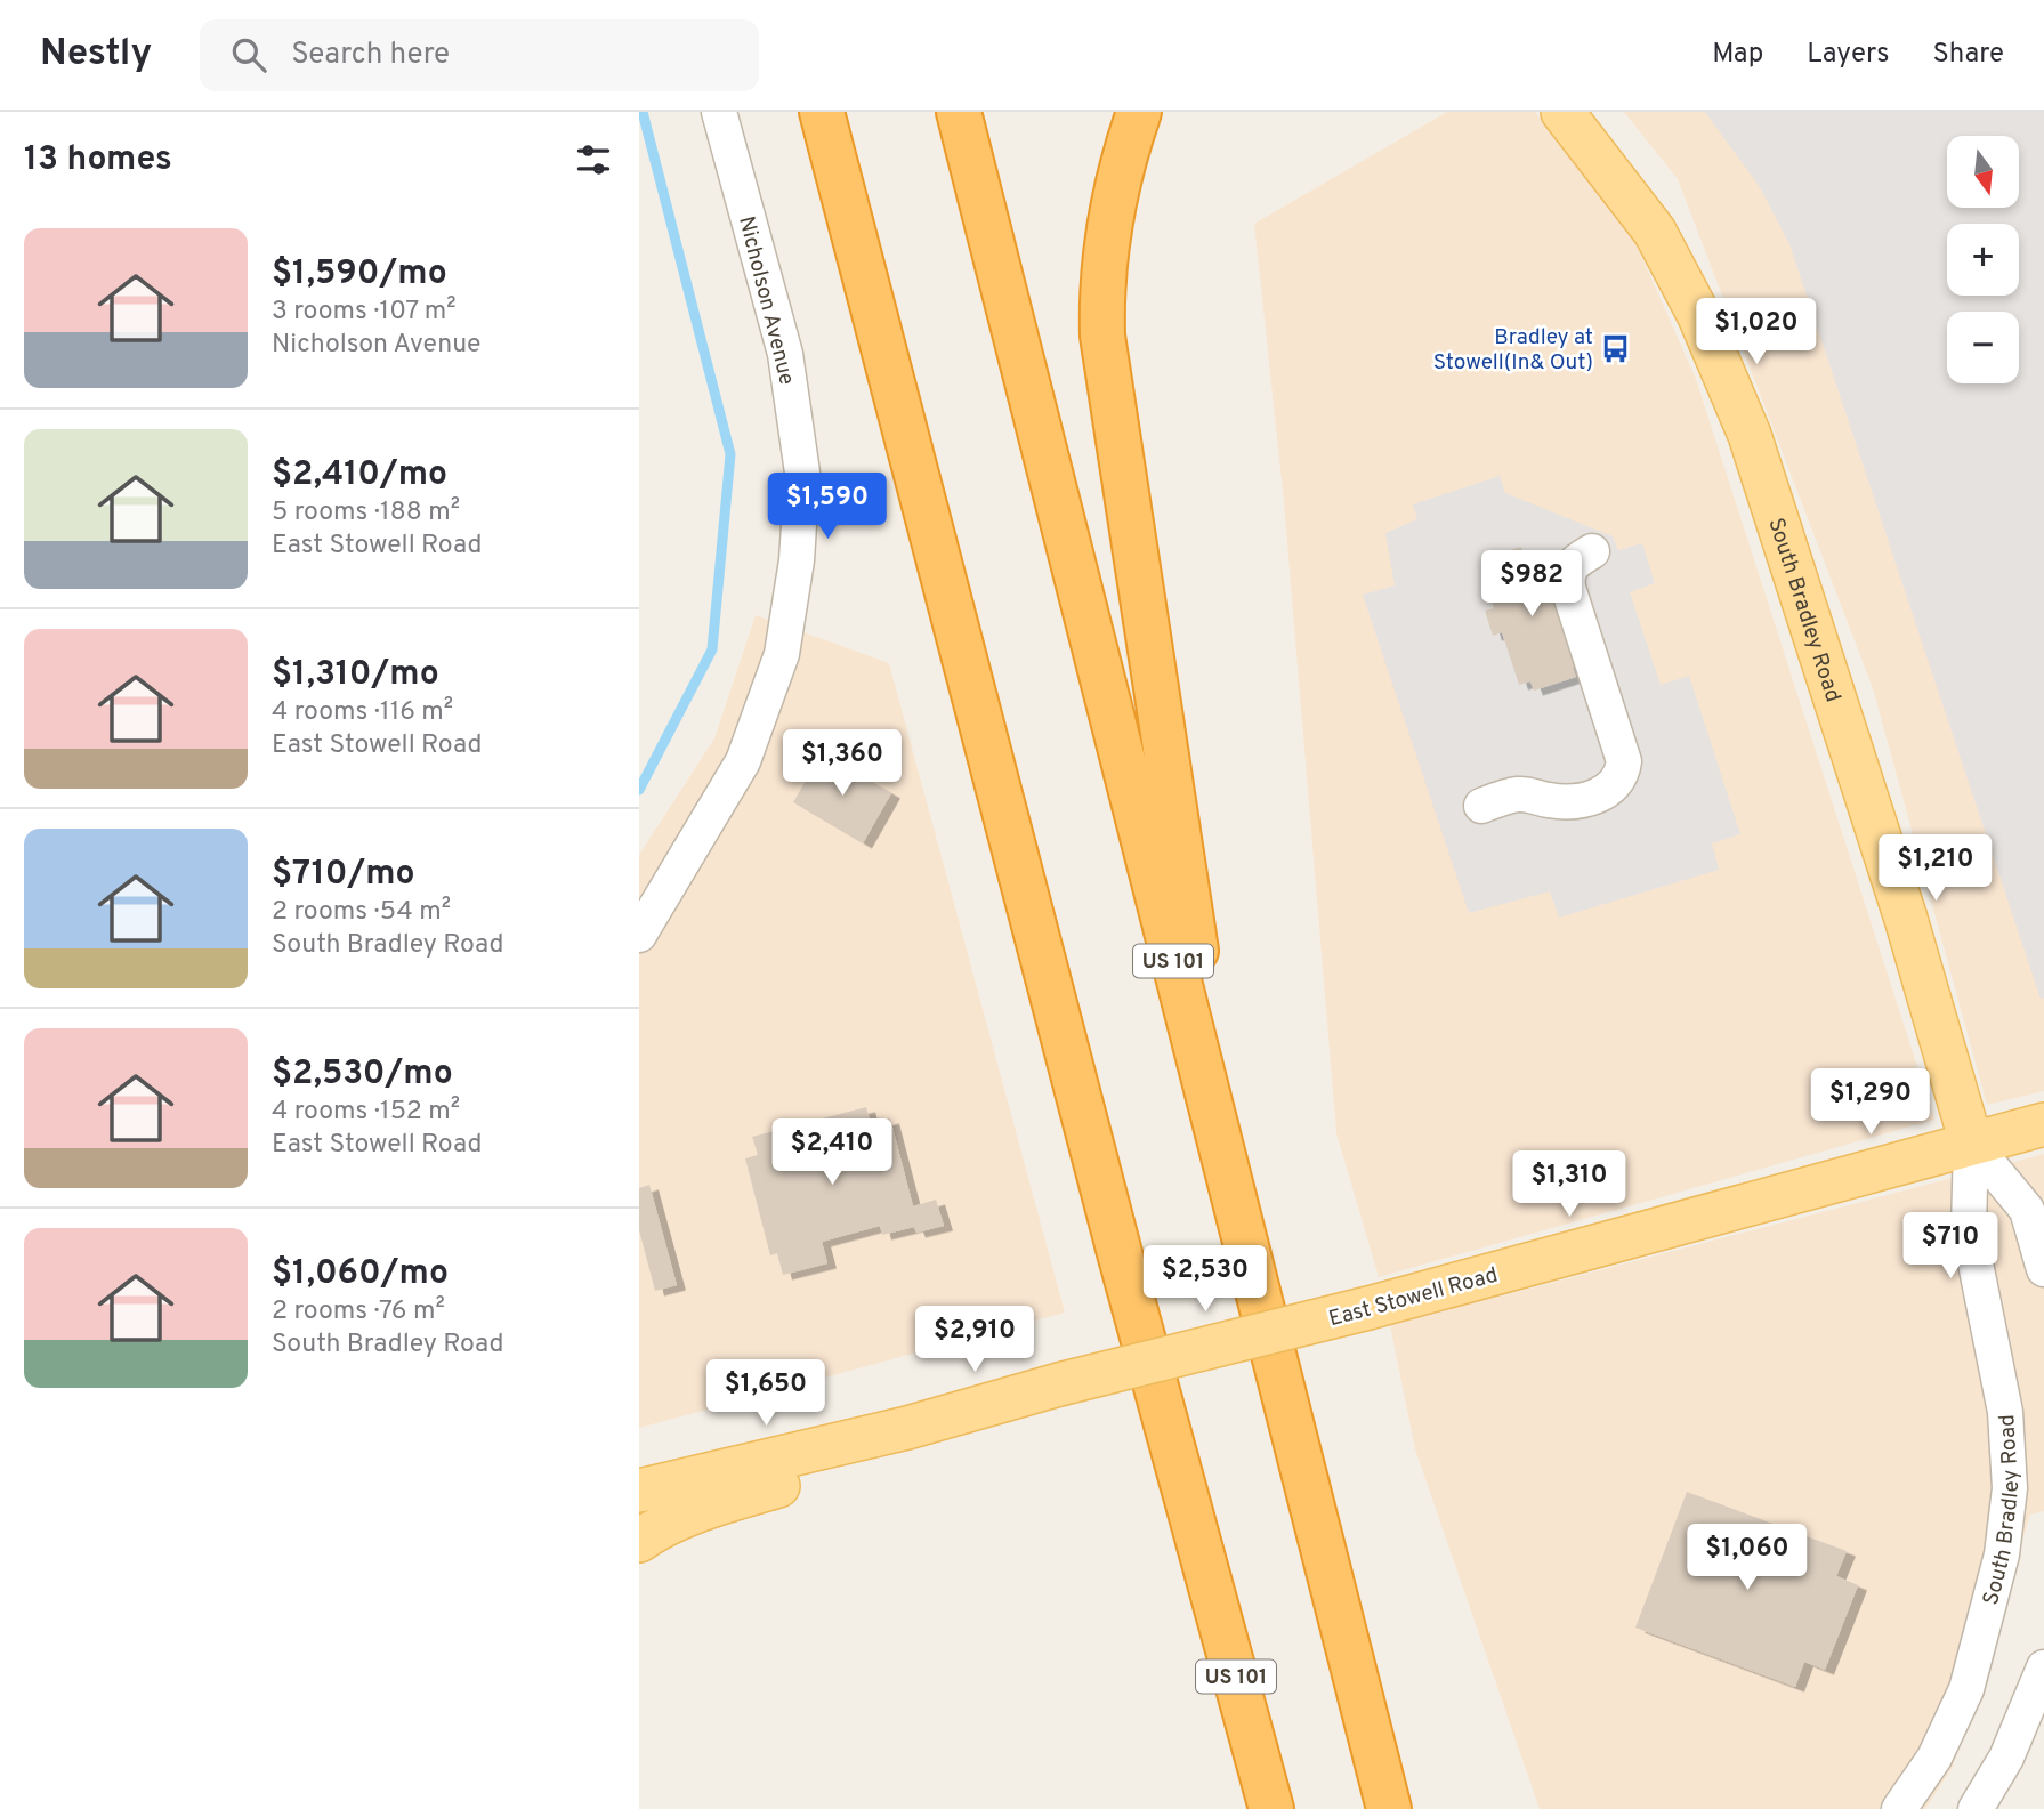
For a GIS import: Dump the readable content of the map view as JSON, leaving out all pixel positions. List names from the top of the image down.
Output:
{
  "streets": {
    "highway": ["US 101"],
    "main road": ["South Bradley Road", "East Stowell Road"],
    "street": ["Nicholson Avenue"]
  },
  "crossings": [
    ["South Bradley Road", "East Stowell Road"]
  ],
  "places": {
    "bus stop": ["Bradley at Stowell(In& Out)"]
  },
  "north": "bottom",
  "page": {
    "header": "Nestly",
    "search": "Search here",
    "nav": ["Map", "Layers", "Share"],
    "heading": "13 homes",
    "map_buttons": ["+", "−"],
    "list": [
      {
        "name": "$1,590/mo",
        "note": "3 rooms · 107 m² · Nicholson Avenue"
      },
      {
        "name": "$2,410/mo",
        "note": "5 rooms · 188 m² · East Stowell Road"
      },
      {
        "name": "$1,310/mo",
        "note": "4 rooms · 116 m² · East Stowell Road"
      },
      {
        "name": "$710/mo",
        "note": "2 rooms · 54 m² · South Bradley Road"
      },
      {
        "name": "$2,530/mo",
        "note": "4 rooms · 152 m² · East Stowell Road"
      },
      {
        "name": "$1,060/mo",
        "note": "2 rooms · 76 m² · South Bradley Road"
      }
    ],
    "price": [
      "$1,020",
      "$1,590",
      "$982",
      "$1,360",
      "$1,210",
      "$1,290",
      "$2,410",
      "$1,310",
      "$710",
      "$2,530",
      "$2,910",
      "$1,650",
      "$1,060"
    ]
  }
}
